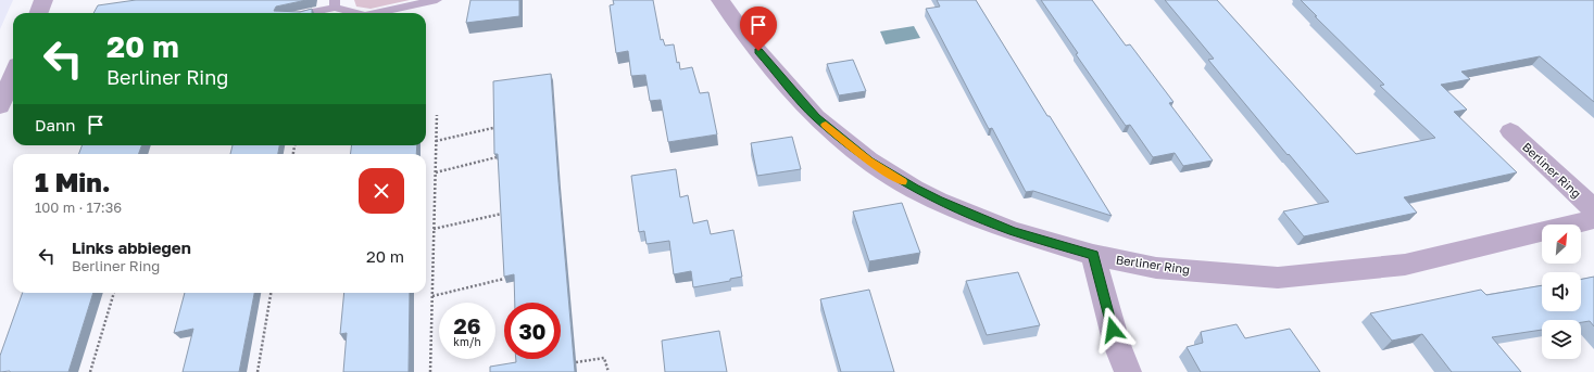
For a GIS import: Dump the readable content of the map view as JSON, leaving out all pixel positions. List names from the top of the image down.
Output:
{
  "streets": {
    "street": ["Berliner Ring"]
  },
  "north": "top right",
  "page": {
    "turn": ["20 m", "Berliner Ring"],
    "then": "Dann",
    "heading": ["1 Min.", "100 m · 17:36"],
    "list": [
      {
        "name": "Links abbiegen",
        "note": "Berliner Ring",
        "value": "20 m"
      }
    ],
    "speed": "26 km/h",
    "limit": "30"
  }
}
